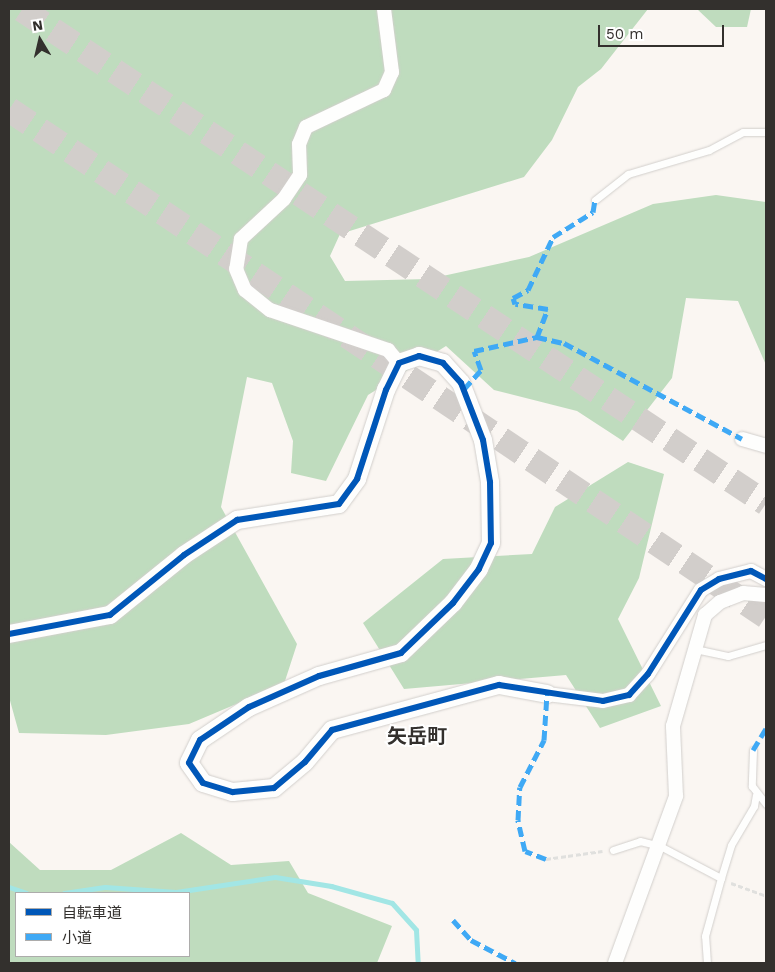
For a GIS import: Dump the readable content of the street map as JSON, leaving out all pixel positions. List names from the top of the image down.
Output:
{
  "districts": ["矢岳町"],
  "legend": ["自転車道", "小道"],
  "scale_bar": "50 m",
  "north": "top"
}
